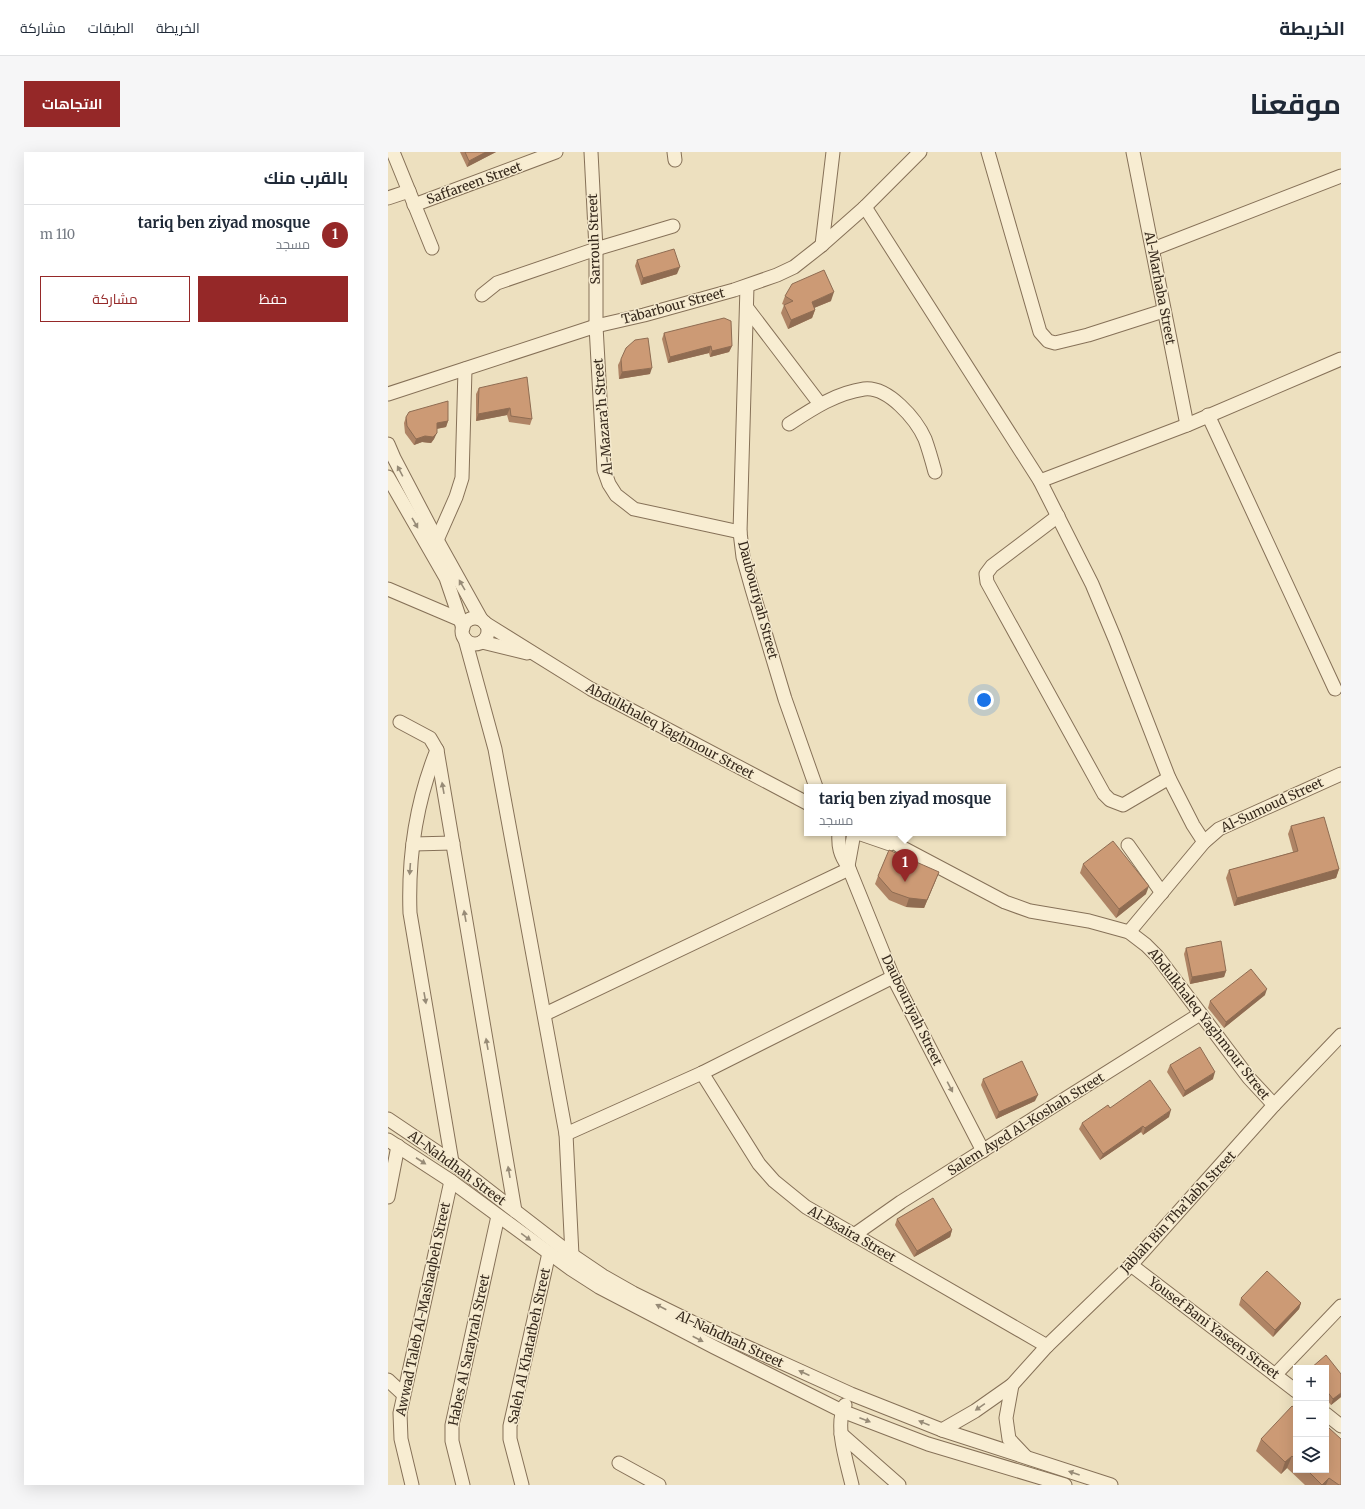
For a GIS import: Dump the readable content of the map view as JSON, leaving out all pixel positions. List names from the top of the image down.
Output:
{
  "streets": {
    "street": [
      "Saffareen Street",
      "Sarrouh Street",
      "Al-Marhaba Street",
      "Tabarbour Street",
      "Al-Mazara’h Street",
      "Daubouriyah Street",
      "Abdulkhaleq Yaghmour Street",
      "Al-Sumoud Street",
      "Salem Ayed Al-Koshah Street",
      "Al-Nahdhah Street",
      "Jablah Bin Tha’labh Street",
      "Al-Bsaira Street",
      "Awwad Taleb Al-Mashaqbeh Street",
      "Yousef Bani Yaseen Street",
      "Saleh Al Khatatbeh Street",
      "Habes Al Sarayrah Street"
    ]
  },
  "crossings": [
    ["Sarrouh Street", "Tabarbour Street"],
    ["Sarrouh Street", "Al-Mazara’h Street"],
    ["Tabarbour Street", "Al-Mazara’h Street"],
    ["Tabarbour Street", "Daubouriyah Street"],
    ["Al-Mazara’h Street", "Daubouriyah Street"],
    ["Daubouriyah Street", "Salem Ayed Al-Koshah Street"],
    ["Abdulkhaleq Yaghmour Street", "Al-Sumoud Street"],
    ["Abdulkhaleq Yaghmour Street", "Salem Ayed Al-Koshah Street"],
    ["Abdulkhaleq Yaghmour Street", "Jablah Bin Tha’labh Street"],
    ["Salem Ayed Al-Koshah Street", "Al-Bsaira Street"],
    ["Al-Nahdhah Street", "Jablah Bin Tha’labh Street"],
    ["Al-Nahdhah Street", "Awwad Taleb Al-Mashaqbeh Street"],
    ["Al-Nahdhah Street", "Saleh Al Khatatbeh Street"],
    ["Al-Nahdhah Street", "Habes Al Sarayrah Street"],
    ["Jablah Bin Tha’labh Street", "Al-Bsaira Street"],
    ["Jablah Bin Tha’labh Street", "Yousef Bani Yaseen Street"]
  ],
  "page": {
    "header": "الخريطة",
    "nav": ["الخريطة", "الطبقات", "مشاركة"],
    "title": "موقعنا",
    "buttons": [
      "الاتجاهات",
      ["حفظ", "مشاركة"]
    ],
    "heading": "بالقرب منك",
    "list": [
      {
        "mark": "1",
        "name": "tariq ben ziyad mosque",
        "note": "مسجد",
        "value": "110 m"
      }
    ],
    "popup": ["tariq ben ziyad mosque", "مسجد"],
    "pins": "1",
    "map_buttons": ["+", "−"]
  }
}
